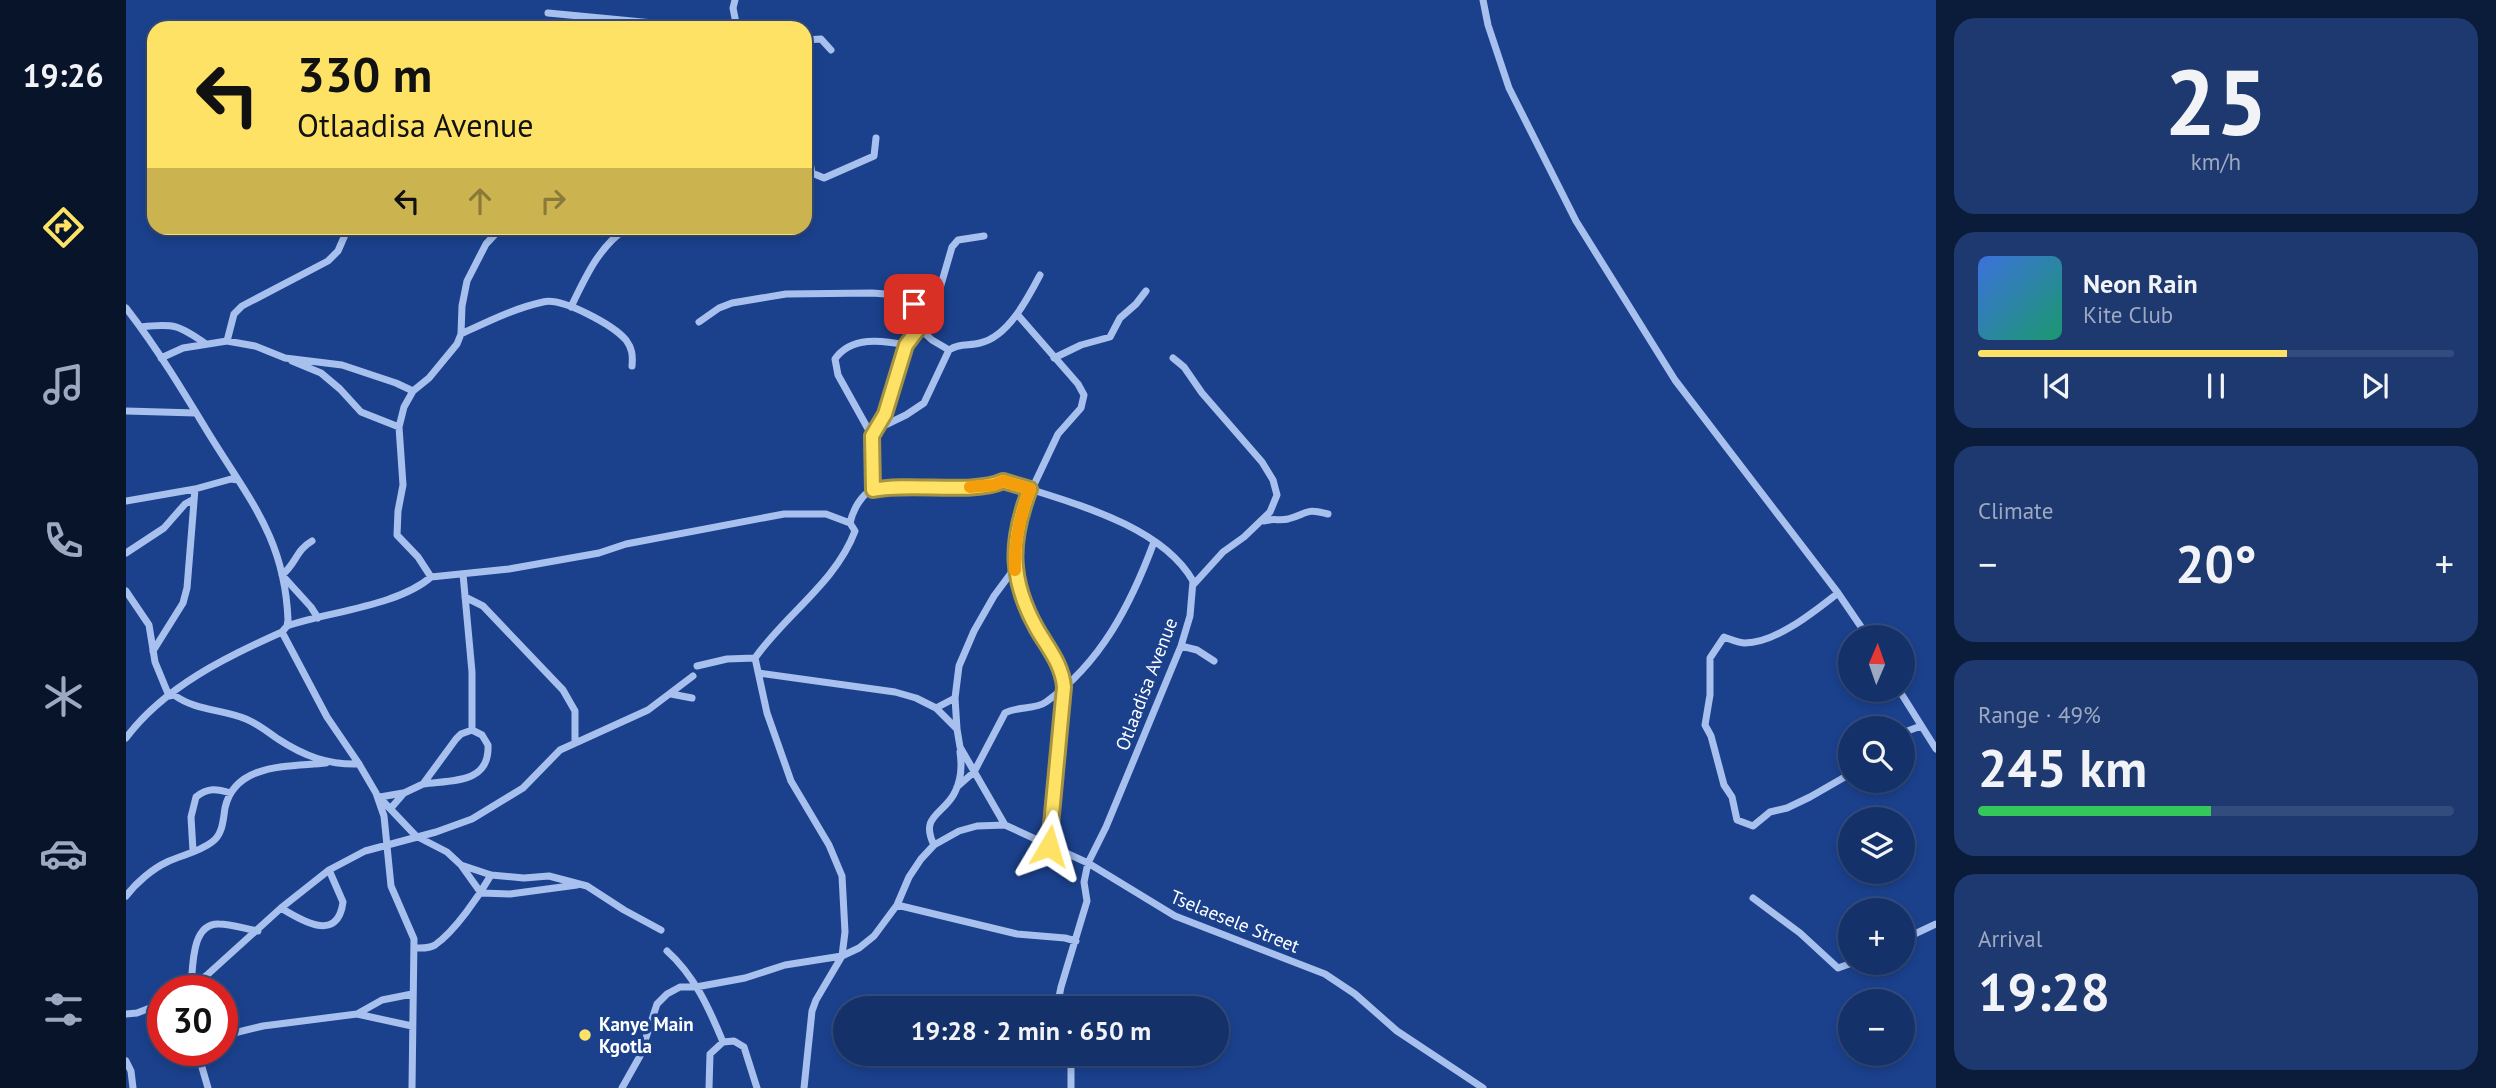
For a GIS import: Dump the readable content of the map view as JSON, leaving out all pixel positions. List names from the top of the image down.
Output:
{
  "streets": {
    "street": ["Otlaadisa Avenue", "Tselaesele Street"]
  },
  "crossings": [
    ["Otlaadisa Avenue", "Tselaesele Street"]
  ],
  "places": ["Kanye Main Kgotla"],
  "north": "top",
  "page": {
    "tabs": "19:26",
    "tile": [
      ["25", "km/h"],
      "Climate",
      ["Range · 49%", "245 km"],
      ["Arrival", "19:28"]
    ],
    "turn": ["330 m", "Otlaadisa Avenue"],
    "song": ["Neon Rain", "Kite Club"],
    "heat": ["−", "20°", "+"],
    "map_buttons": ["+", "−"],
    "limit": "30",
    "trip": "19:28 · 2 min · 650 m"
  }
}
